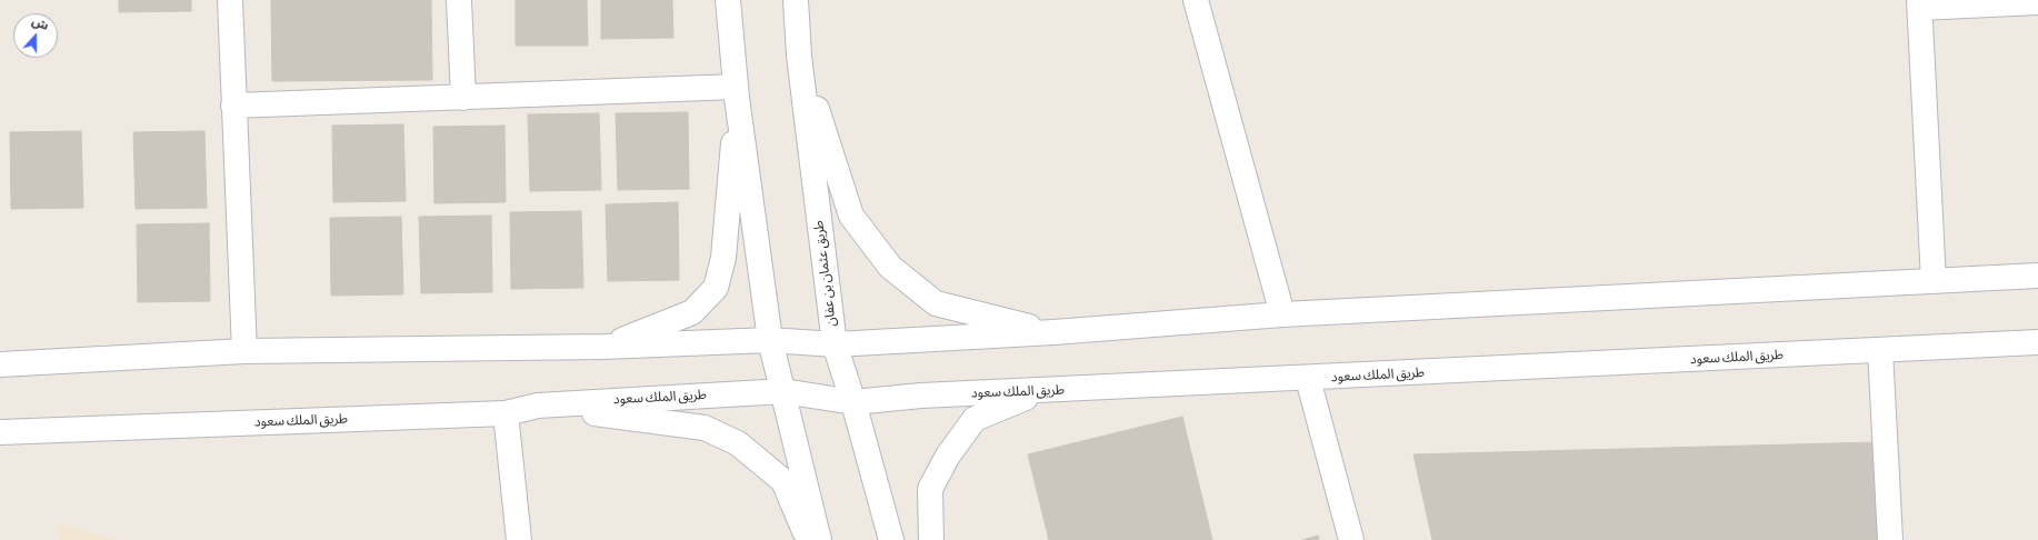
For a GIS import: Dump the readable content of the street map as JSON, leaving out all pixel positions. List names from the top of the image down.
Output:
{
  "streets": {
    "main road": ["طريق عثمان بن عفان", "طريق الملك سعود"]
  },
  "crossings": [
    ["طريق عثمان بن عفان", "طريق الملك سعود"]
  ],
  "north": "top"
}
